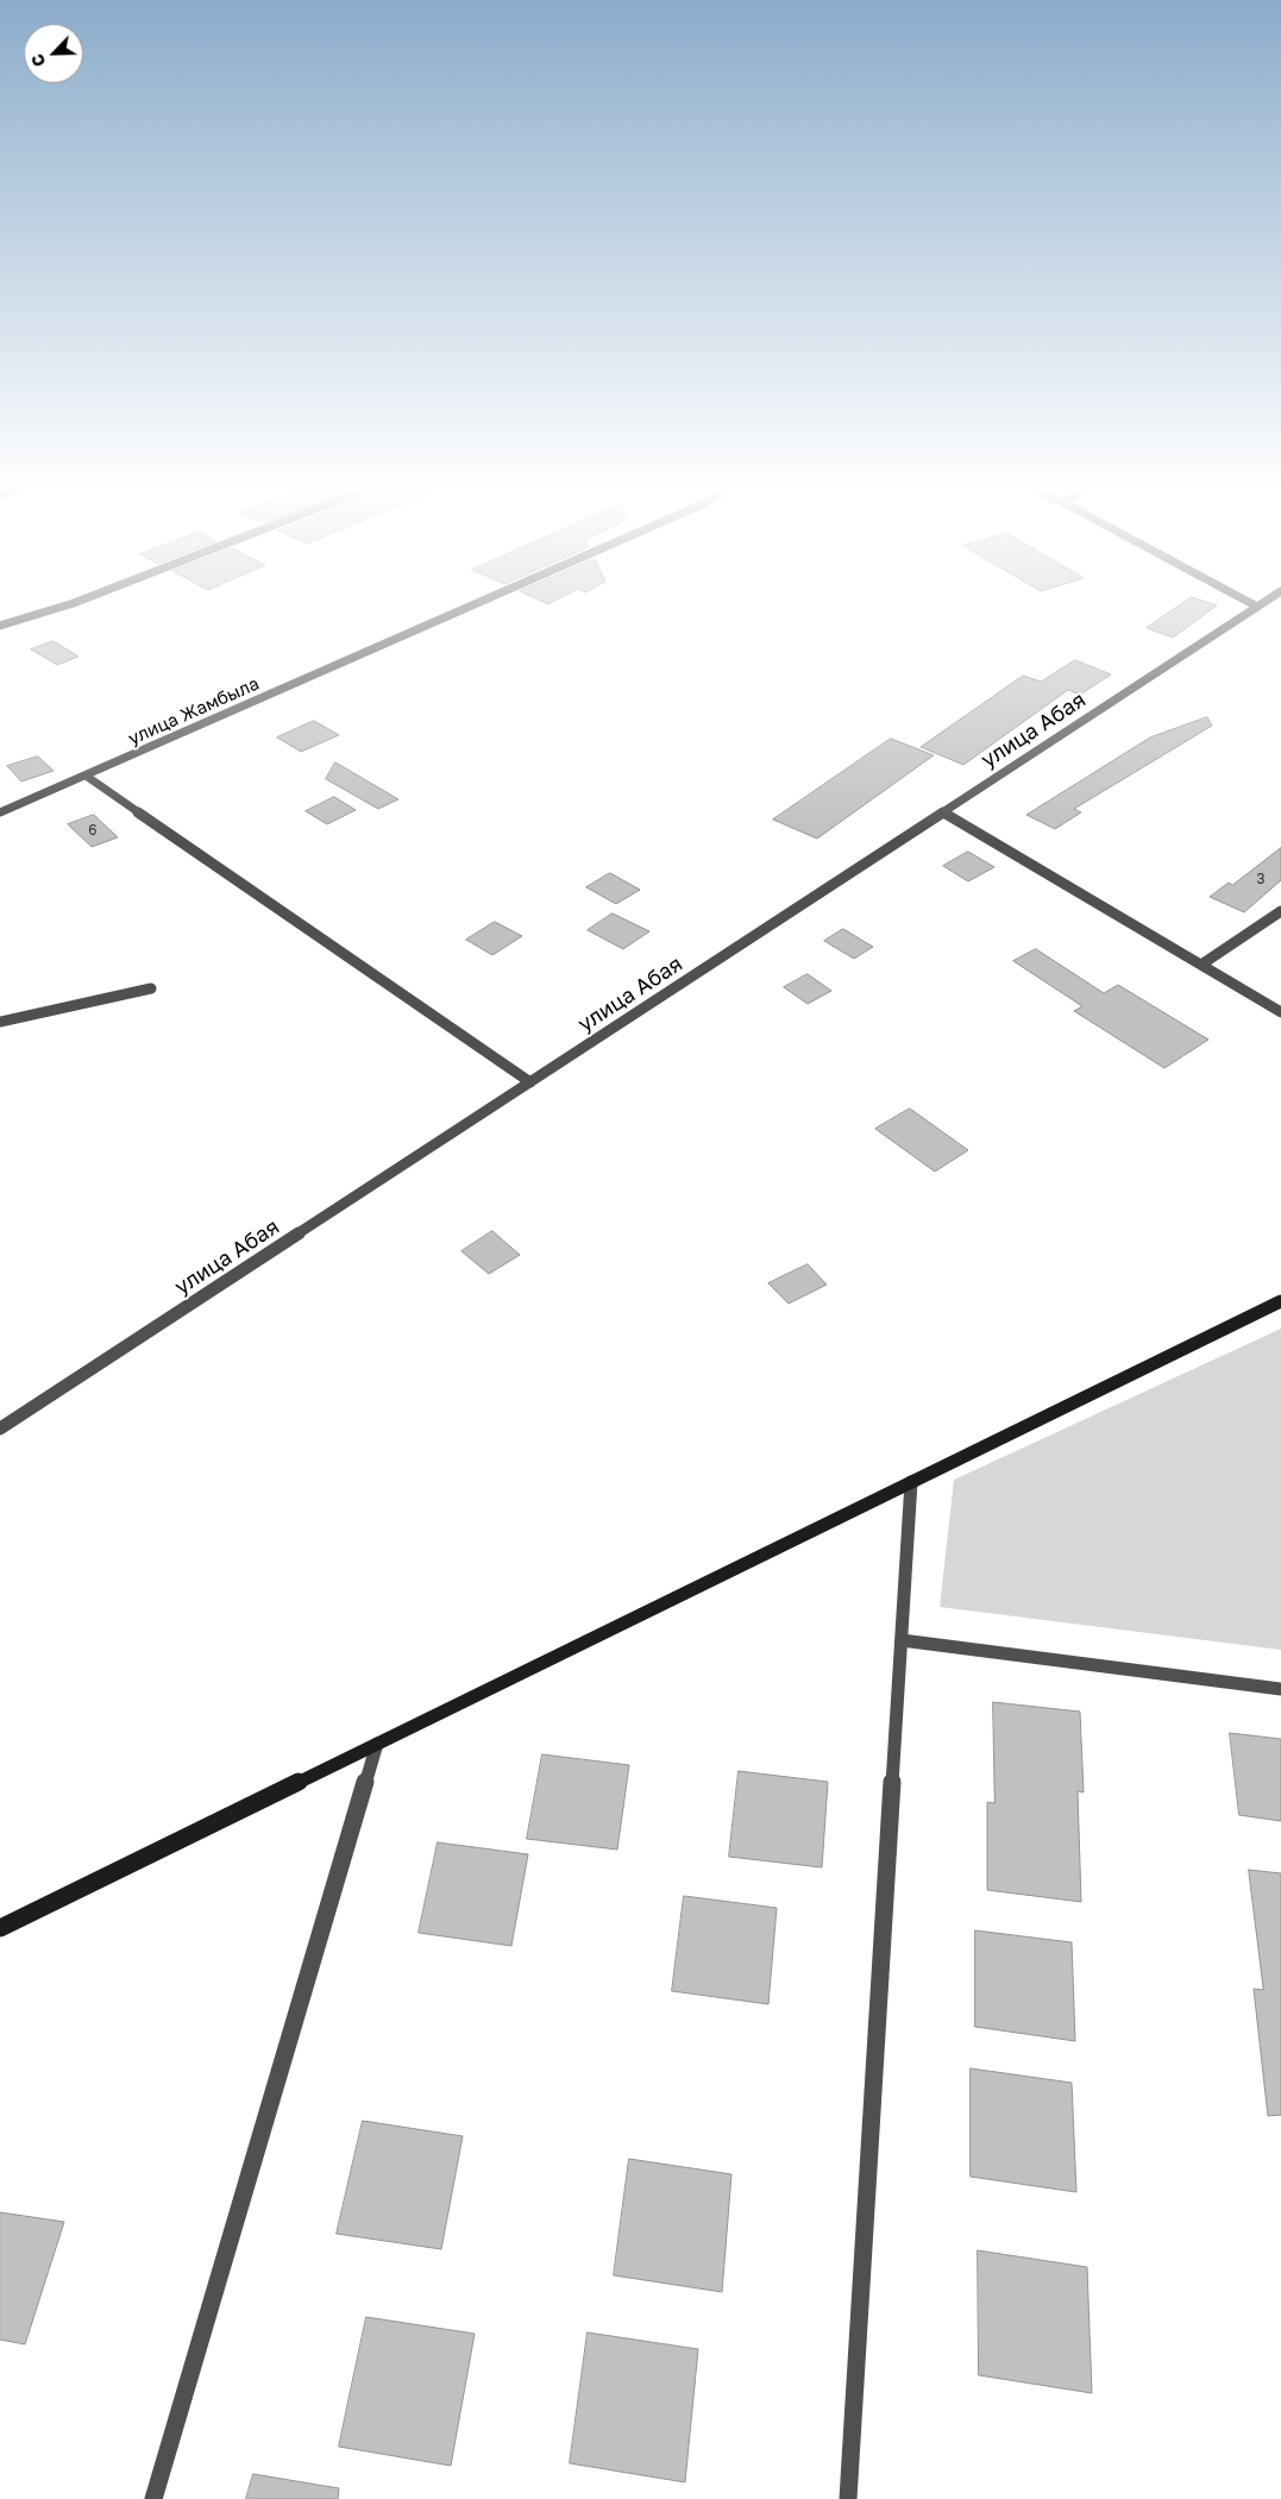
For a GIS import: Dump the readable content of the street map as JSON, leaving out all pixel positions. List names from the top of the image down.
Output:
{
  "streets": {
    "street": ["улица Жамбыла", "улица Абая"]
  },
  "house_numbers": ["6", "3"],
  "north": "bottom left"
}
